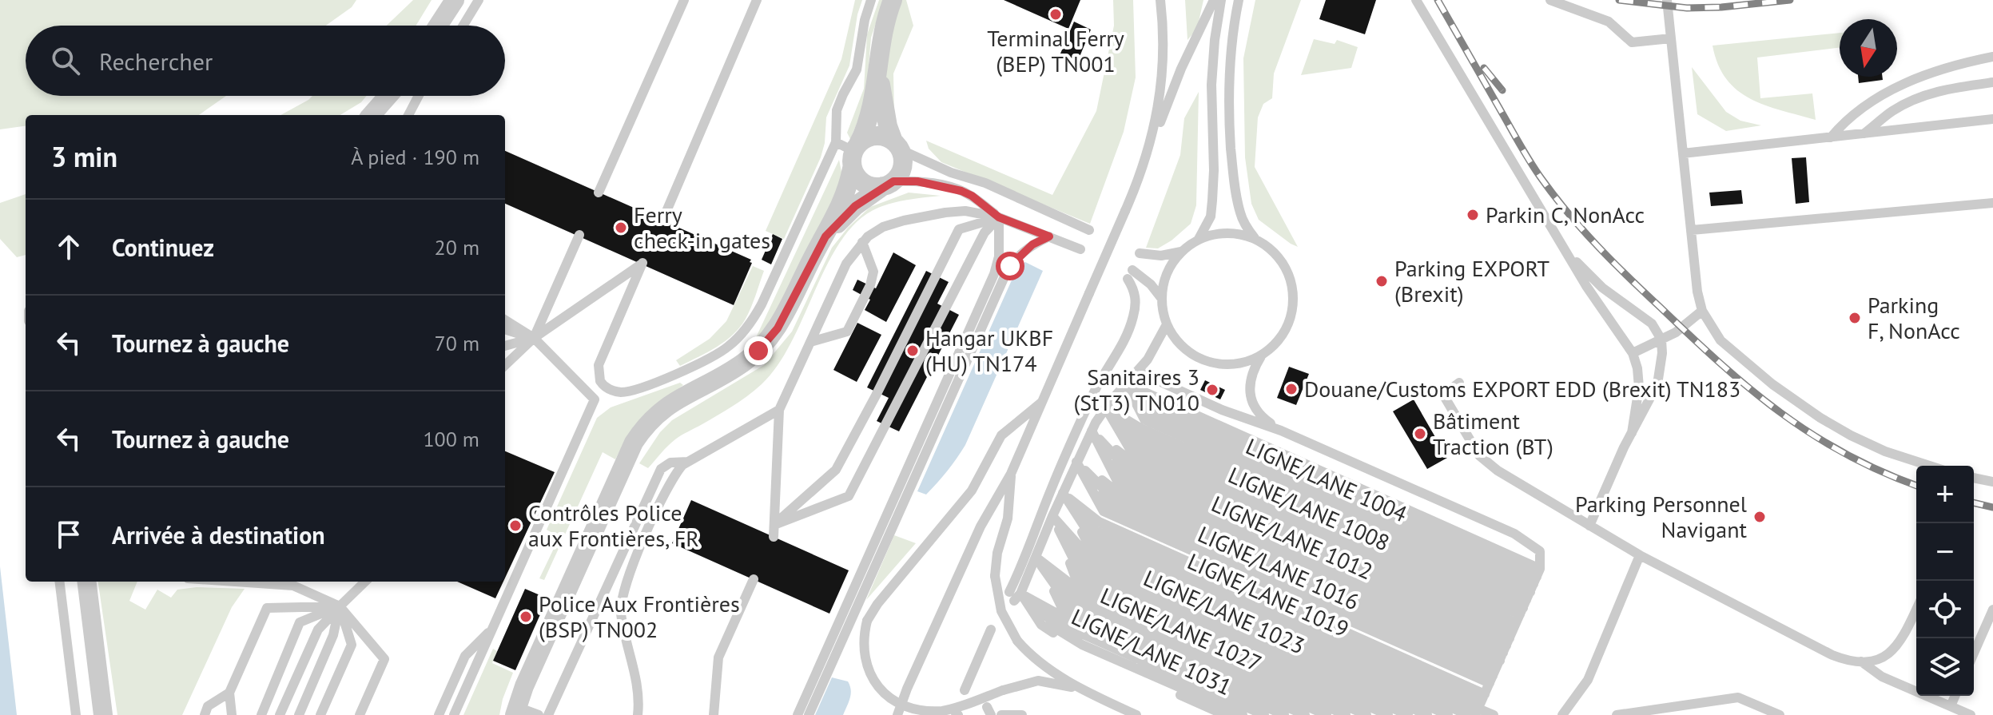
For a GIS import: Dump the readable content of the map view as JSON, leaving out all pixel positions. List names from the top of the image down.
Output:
{
  "streets": {
    "lane": [
      "LIGNE/LANE 1019",
      "LIGNE/LANE 1023",
      "LIGNE/LANE 1027",
      "LIGNE/LANE 1031"
    ]
  },
  "places": [
    "Terminal Ferry (BEP) TN001",
    "Parkin C, NonAcc",
    "Ferry check-in gates",
    "Parking EXPORT (Brexit)",
    "Parking F, NonAcc",
    "Hangar UKBF (HU) TN174",
    "Douane/Customs EXPORT EDD (Brexit) TN183",
    "Sanitaires 3 (StT3) TN010",
    "Bâtiment Traction (BT)",
    "Parking Personnel Navigant",
    "Contrôles Police aux Frontières, FR",
    "Police Aux Frontières (BSP) TN002"
  ],
  "north": "bottom",
  "page": {
    "search": "Rechercher",
    "heading": ["3 min", "À pied · 190 m"],
    "list": [
      ["Continuez", "20 m"],
      ["Tournez à gauche", "70 m"],
      ["Tournez à gauche", "100 m"],
      "Arrivée à destination"
    ],
    "map_buttons": ["+", "−"]
  }
}
